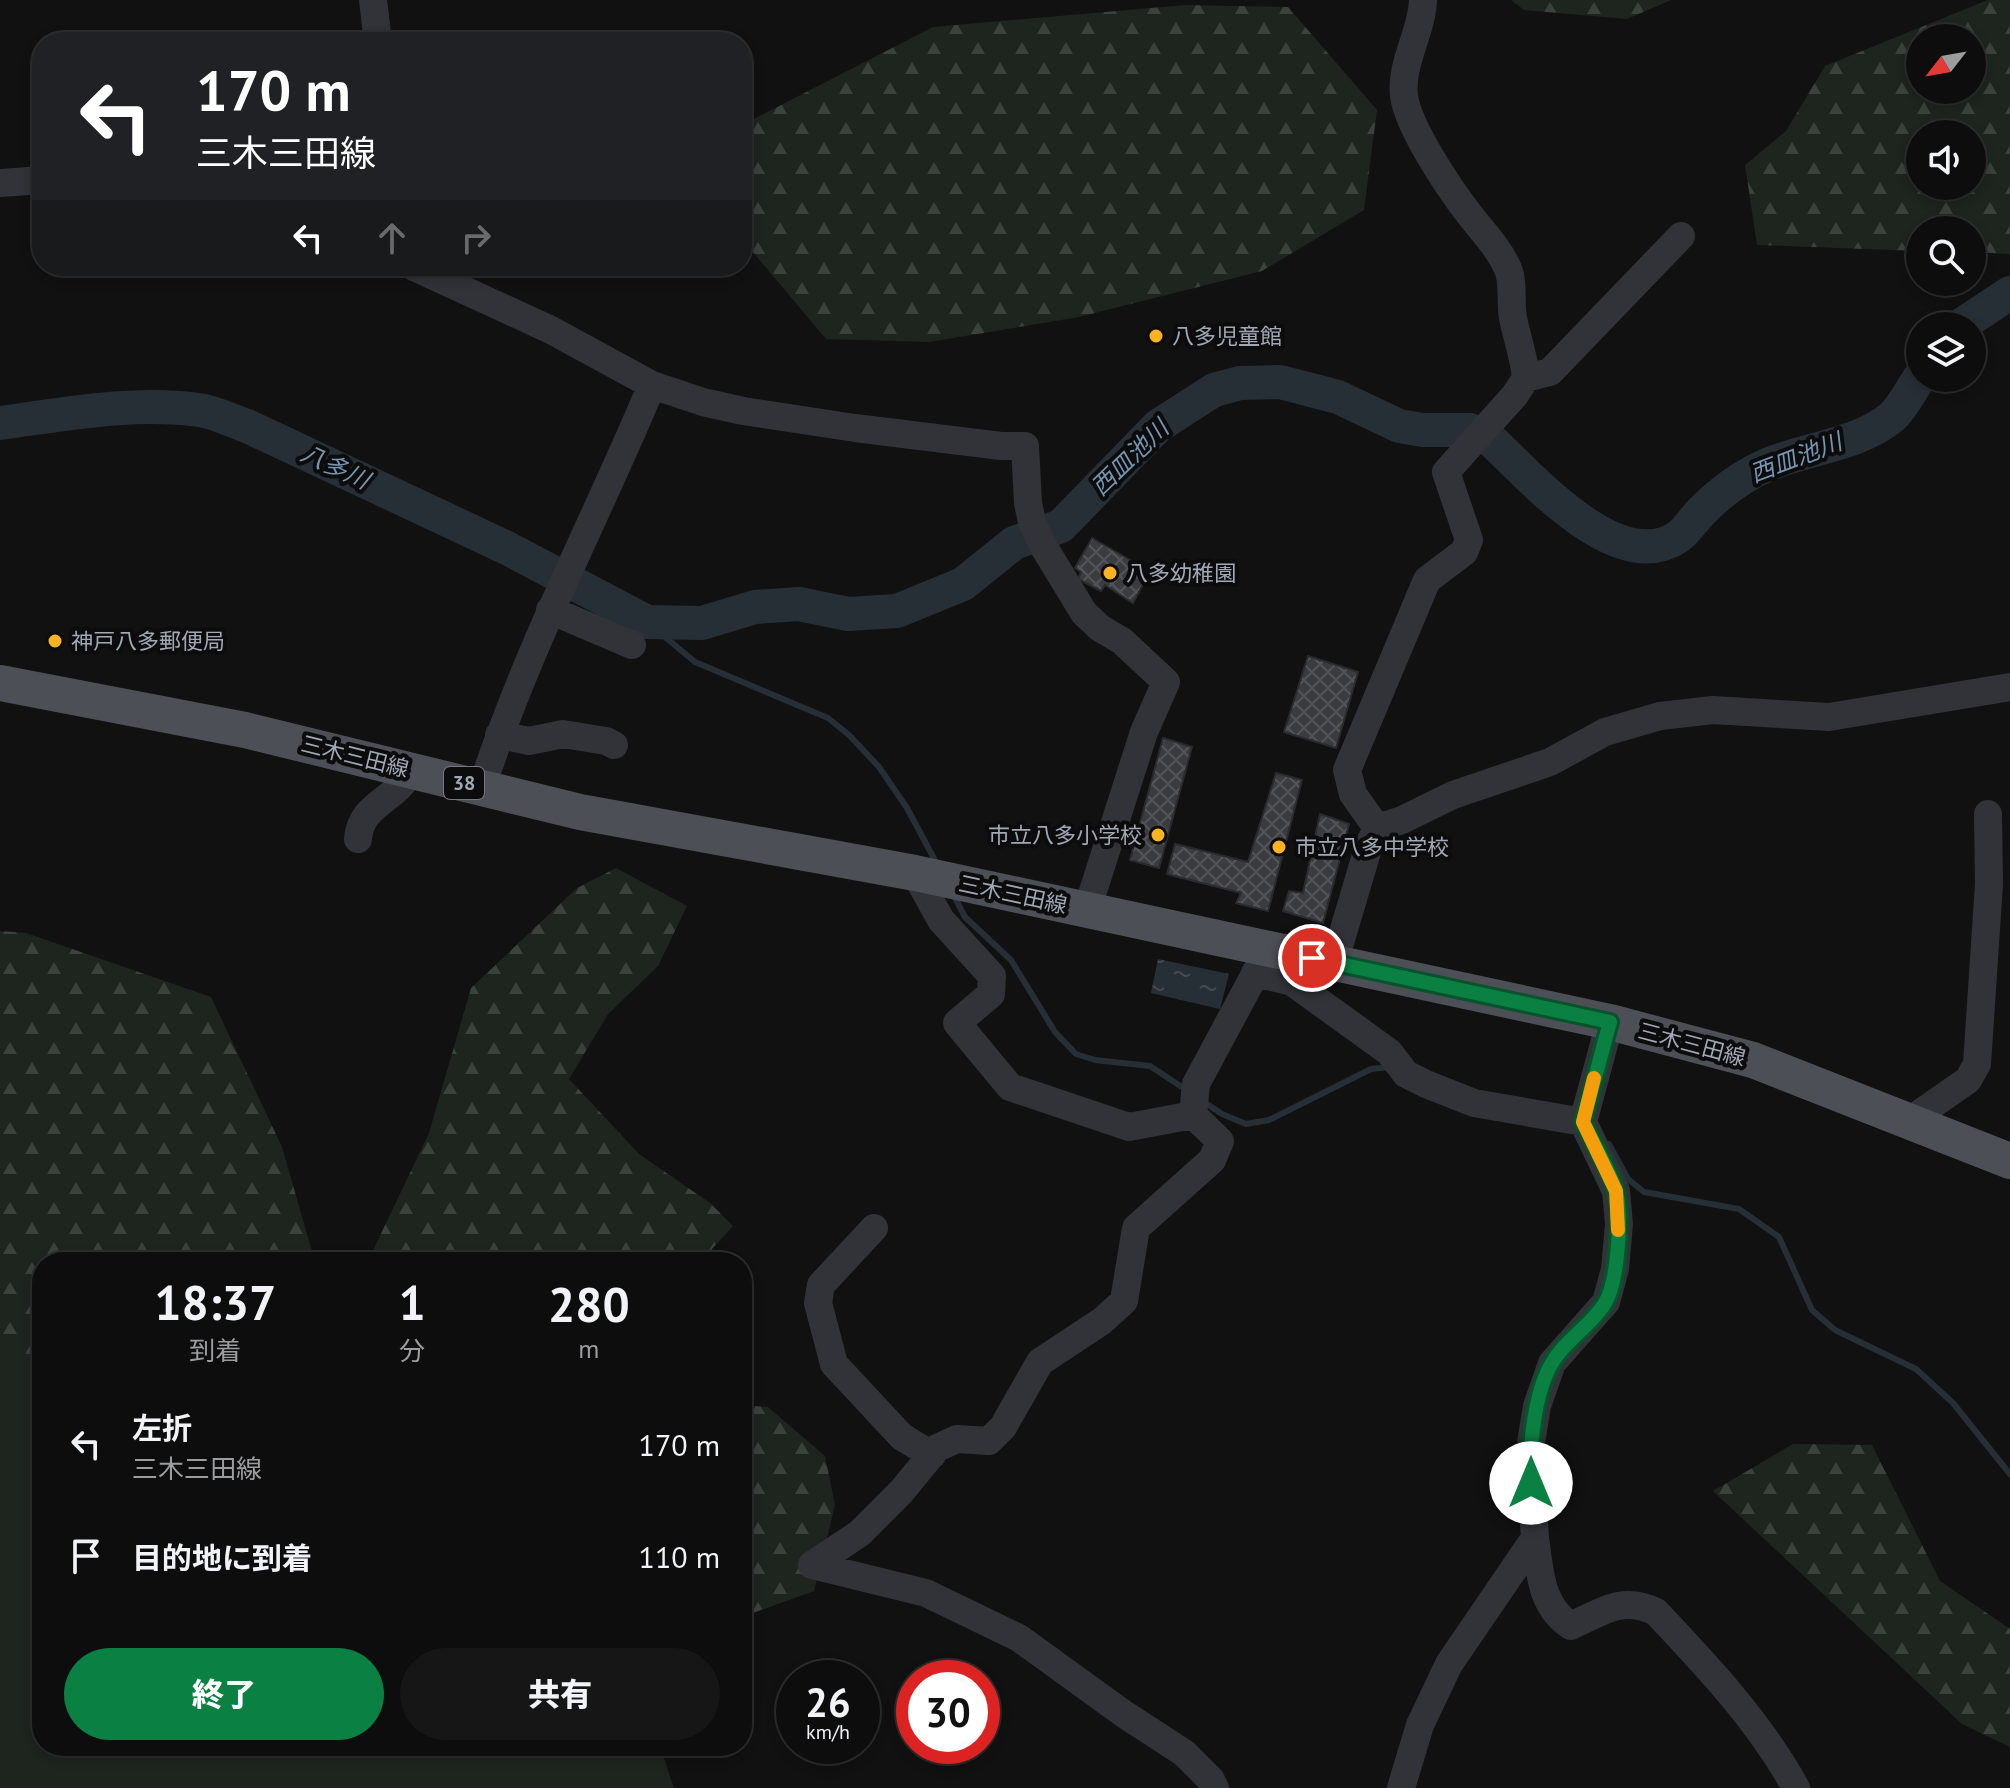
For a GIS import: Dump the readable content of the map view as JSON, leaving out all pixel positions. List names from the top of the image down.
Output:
{
  "streets": {
    "main road": ["三木三田線", "38"]
  },
  "water": ["西皿池川", "八多川"],
  "places": [
    "八多児童館",
    "八多幼稚園",
    "神戸八多郵便局",
    "市立八多小学校",
    "市立八多中学校"
  ],
  "north": "bottom left",
  "page": {
    "turn": ["170 m", "三木三田線"],
    "eta": [
      "18:37",
      "到着",
      "1",
      "分",
      "280",
      "m"
    ],
    "list": [
      {
        "name": "左折",
        "note": "三木三田線",
        "value": "170 m"
      },
      {
        "name": "目的地に到着",
        "value": "110 m"
      }
    ],
    "buttons": ["終了", "共有"],
    "speed": "26 km/h",
    "limit": "30"
  }
}
